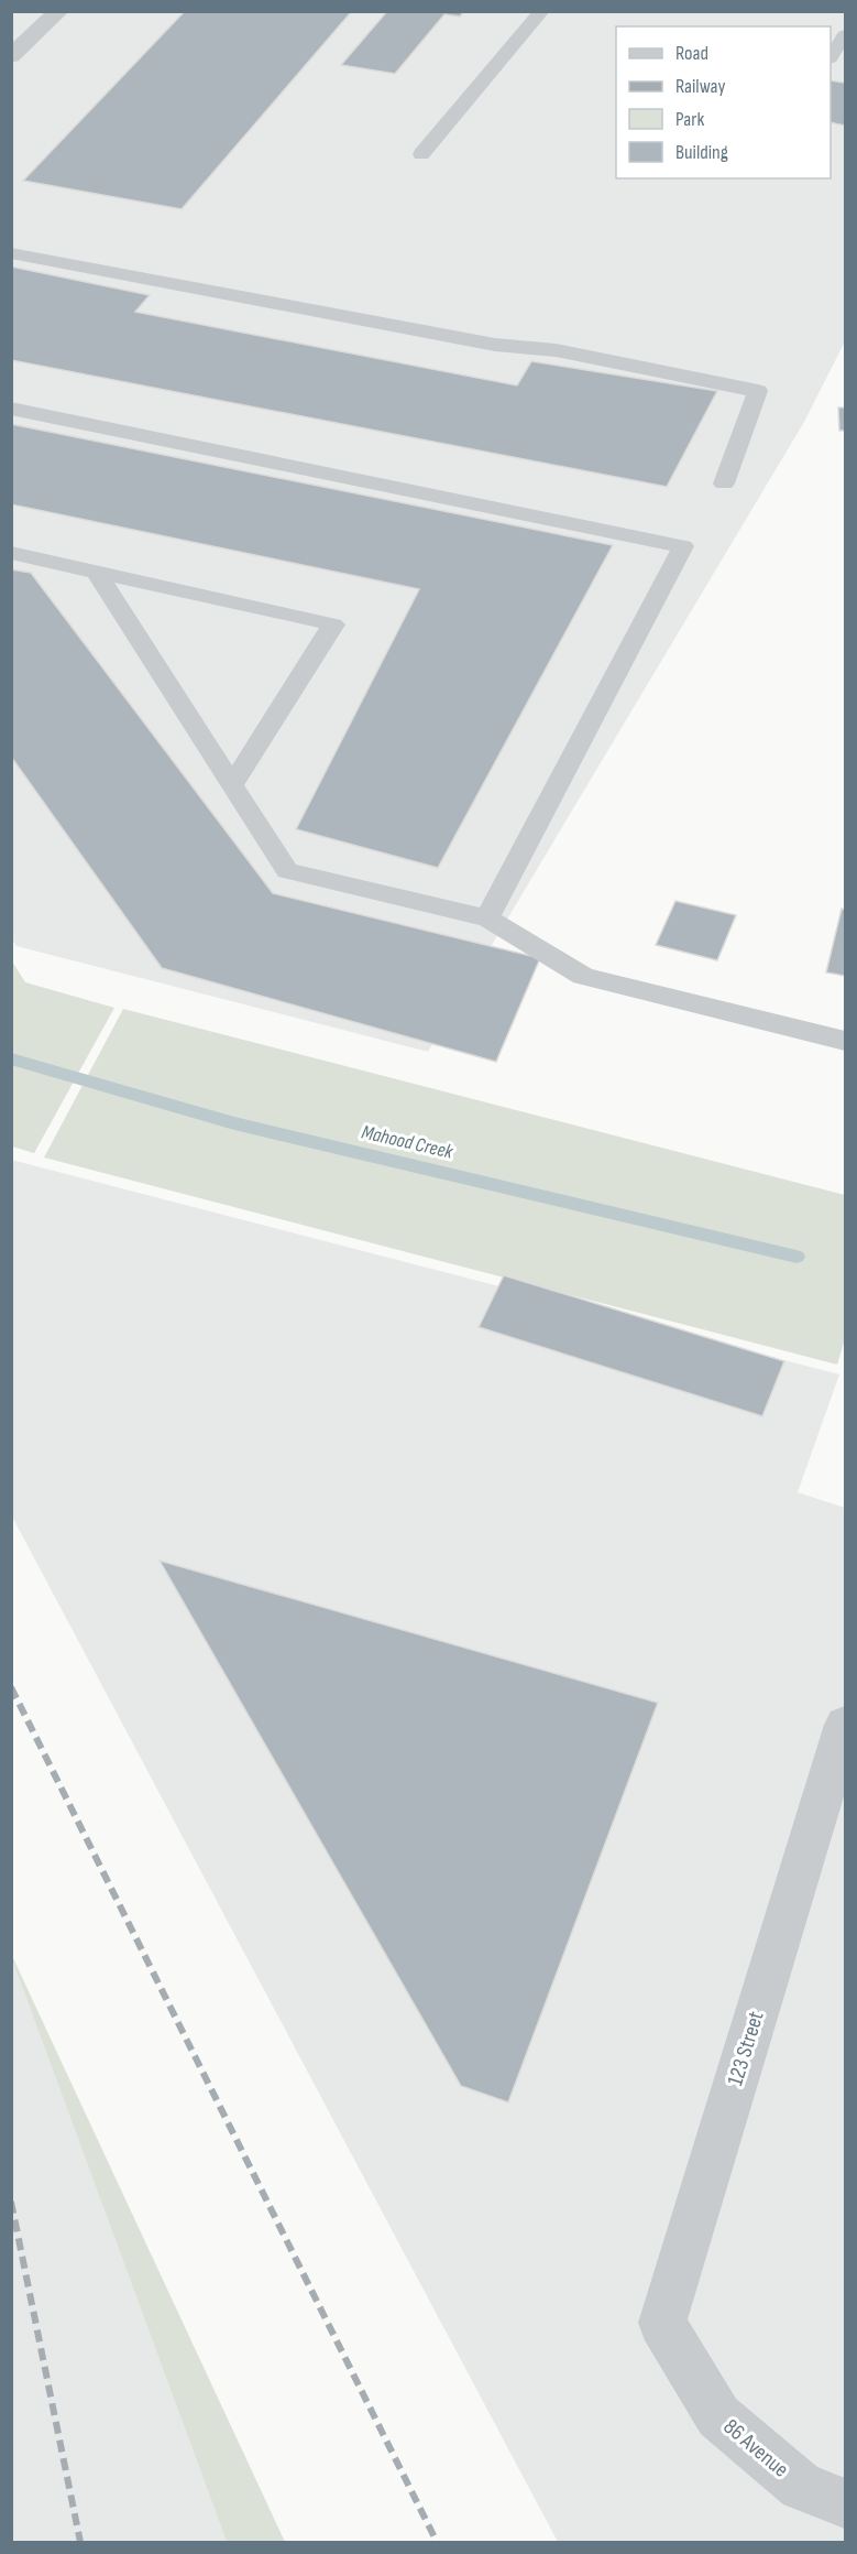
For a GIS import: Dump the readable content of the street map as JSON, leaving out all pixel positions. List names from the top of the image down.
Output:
{
  "streets": {
    "street": ["123 Street", "86 Avenue"]
  },
  "crossings": [
    ["123 Street", "86 Avenue"]
  ],
  "water": ["Mahood Creek"],
  "legend": [
    "Road",
    "Railway",
    "Park",
    "Building"
  ]
}
